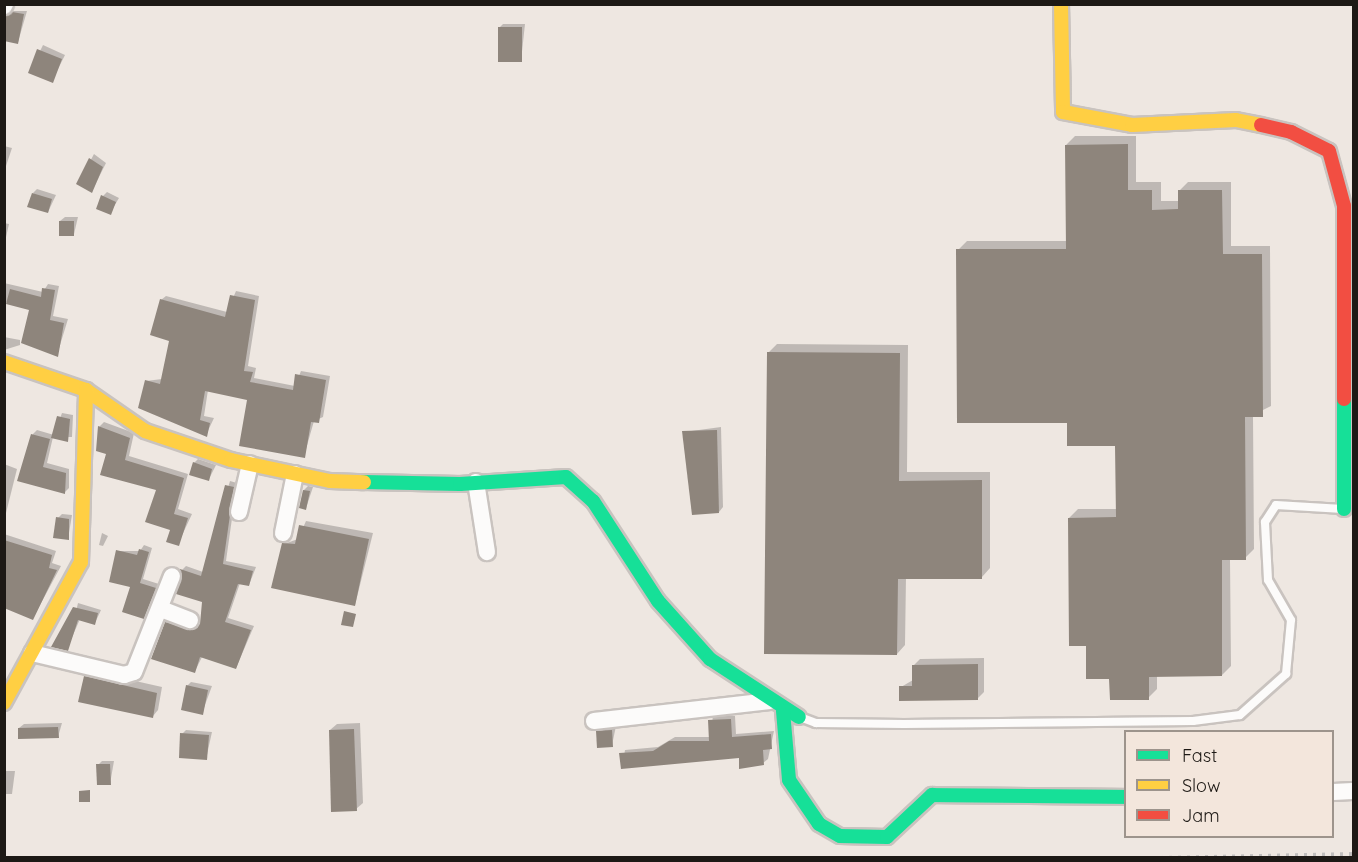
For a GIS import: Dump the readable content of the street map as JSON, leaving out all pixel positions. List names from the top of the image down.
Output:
{
  "legend": ["Fast", "Slow", "Jam"]
}
